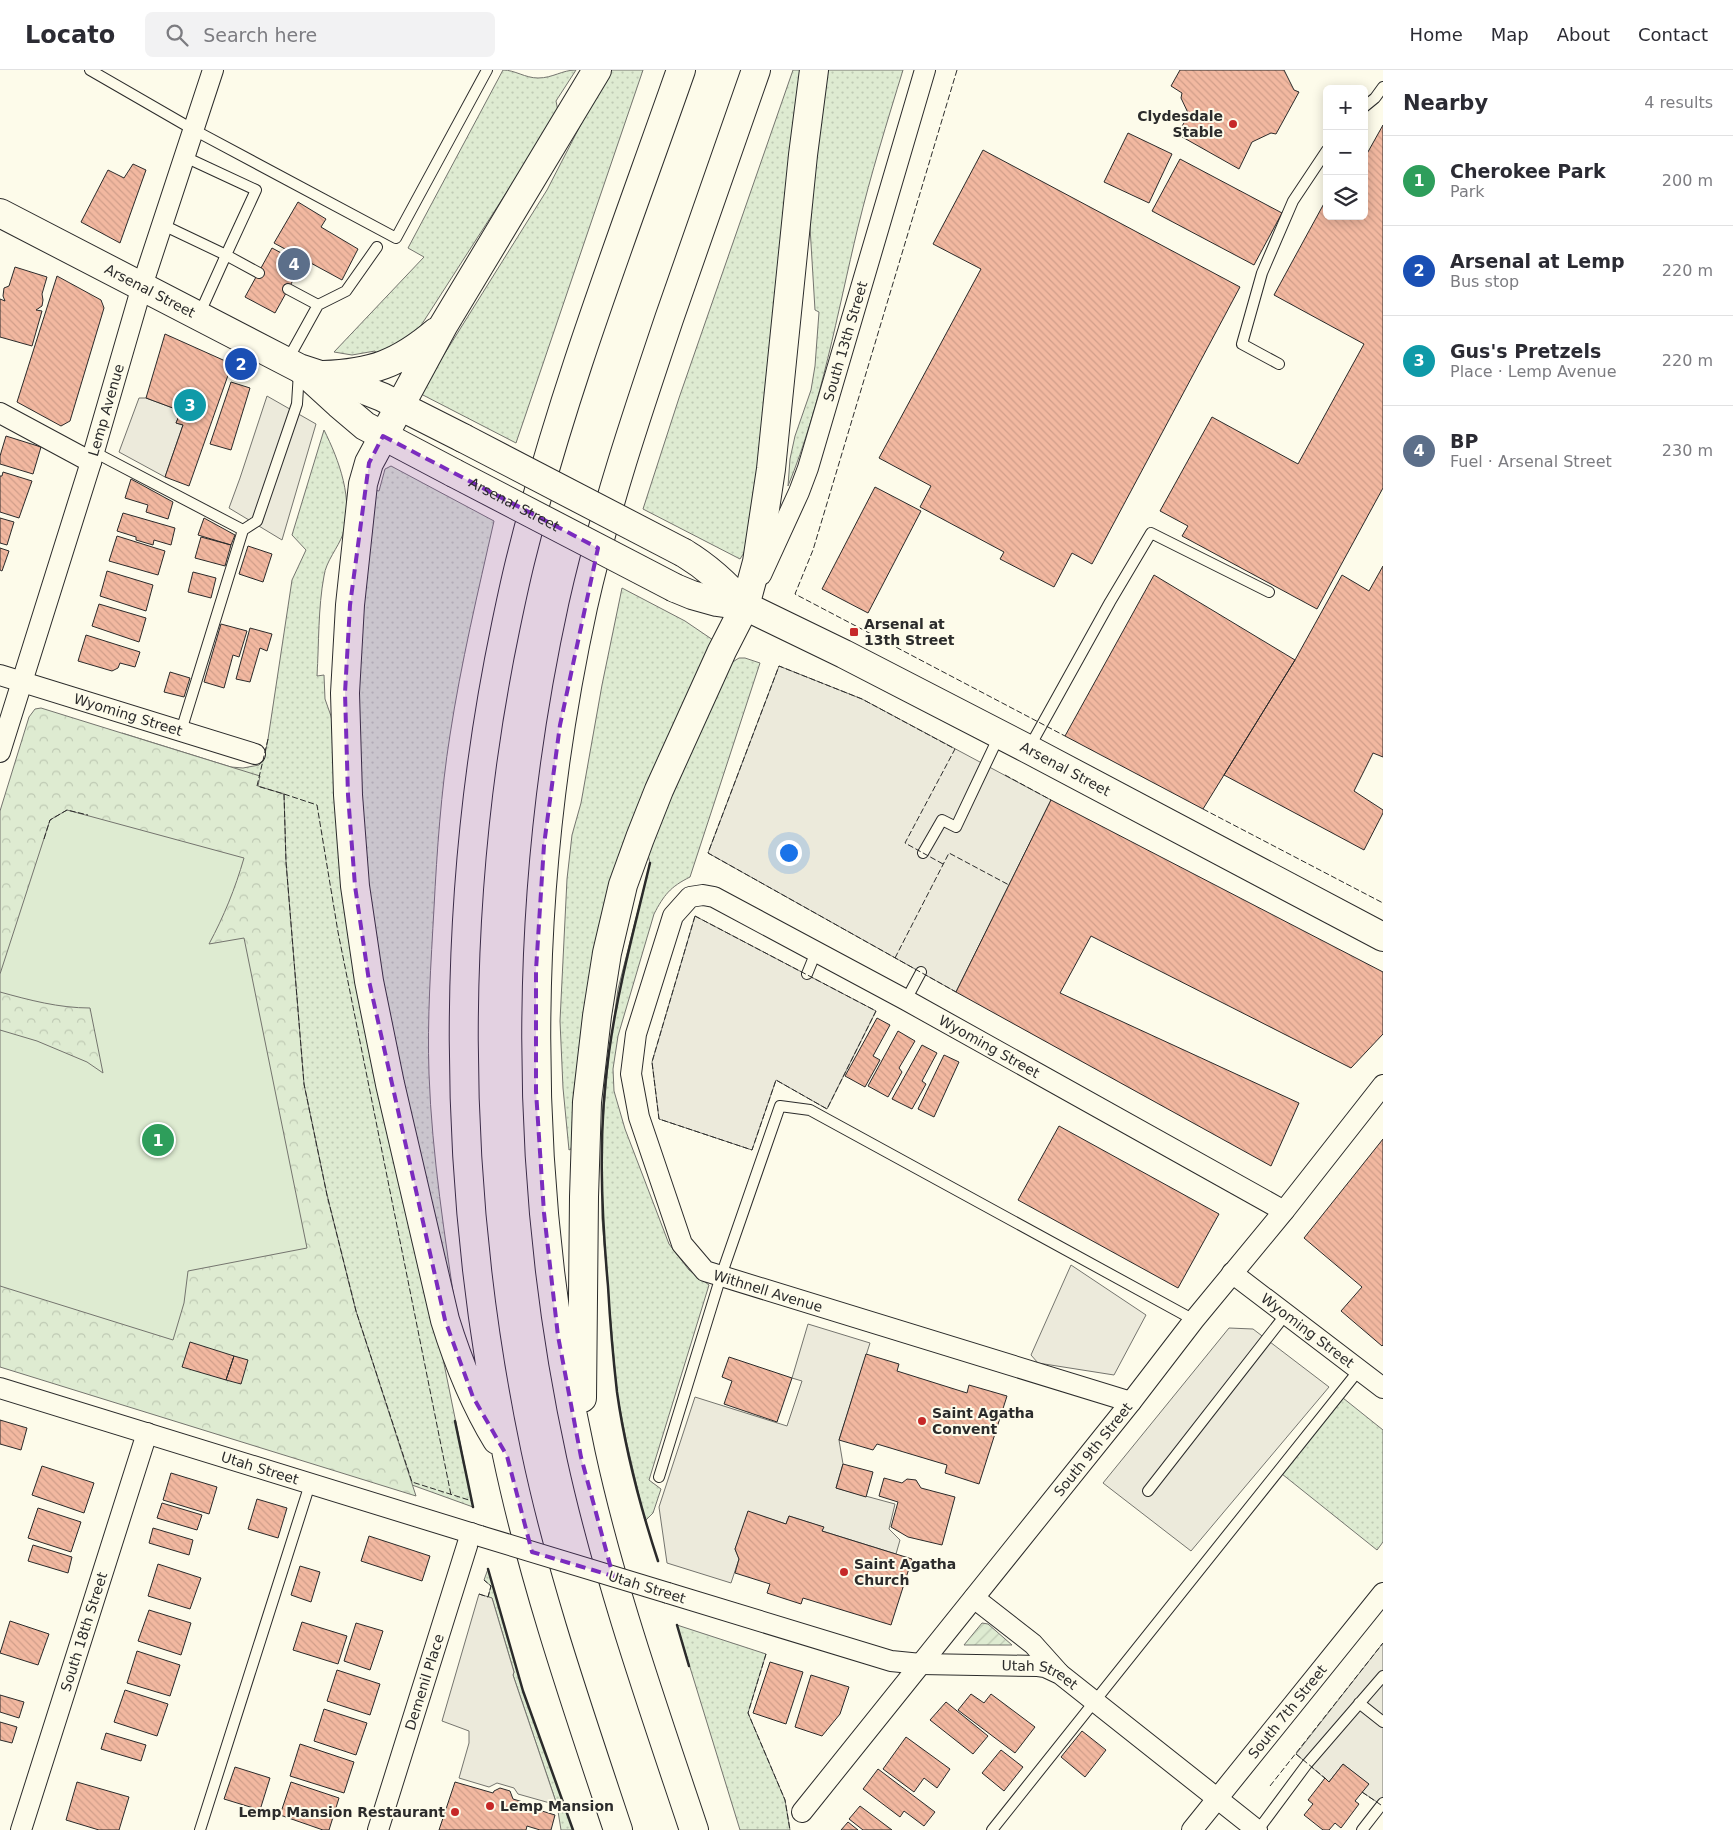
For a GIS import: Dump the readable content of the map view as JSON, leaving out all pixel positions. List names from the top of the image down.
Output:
{
  "streets": {
    "main road": ["Arsenal Street"],
    "street": [
      "South 13th Street",
      "Lemp Avenue",
      "Wyoming Street",
      "Withnell Avenue",
      "South 9th Street",
      "Utah Street",
      "South 18th Street",
      "Demenil Place",
      "South 7th Street"
    ]
  },
  "crossings": [
    ["Arsenal Street", "South 13th Street"],
    ["Arsenal Street", "Lemp Avenue"],
    ["Lemp Avenue", "Wyoming Street"],
    ["Wyoming Street", "Withnell Avenue"],
    ["Wyoming Street", "South 9th Street"],
    ["Withnell Avenue", "South 9th Street"],
    ["South 9th Street", "Utah Street"],
    ["Utah Street", "South 18th Street"],
    ["Utah Street", "Demenil Place"],
    ["Utah Street", "South 7th Street"]
  ],
  "places": {
    "other": [
      "Clydesdale Stable",
      "Saint Agatha Convent",
      "Saint Agatha Church",
      "Lemp Mansion",
      "Lemp Mansion Restaurant"
    ],
    "transit": ["Arsenal at 13th Street"]
  },
  "page": {
    "header": "Locato",
    "search": "Search here",
    "nav": [
      "Home",
      "Map",
      "About",
      "Contact"
    ],
    "heading": ["Nearby", "4 results"],
    "map_buttons": ["+", "−"],
    "list": [
      {
        "mark": "1",
        "name": "Cherokee Park",
        "note": "Park",
        "value": "200 m"
      },
      {
        "mark": "2",
        "name": "Arsenal at Lemp",
        "note": "Bus stop",
        "value": "220 m"
      },
      {
        "mark": "3",
        "name": "Gus's Pretzels",
        "note": "Place · Lemp Avenue",
        "value": "220 m"
      },
      {
        "mark": "4",
        "name": "BP",
        "note": "Fuel · Arsenal Street",
        "value": "230 m"
      }
    ],
    "pins": [
      "4",
      "2",
      "3",
      "1"
    ]
  }
}
